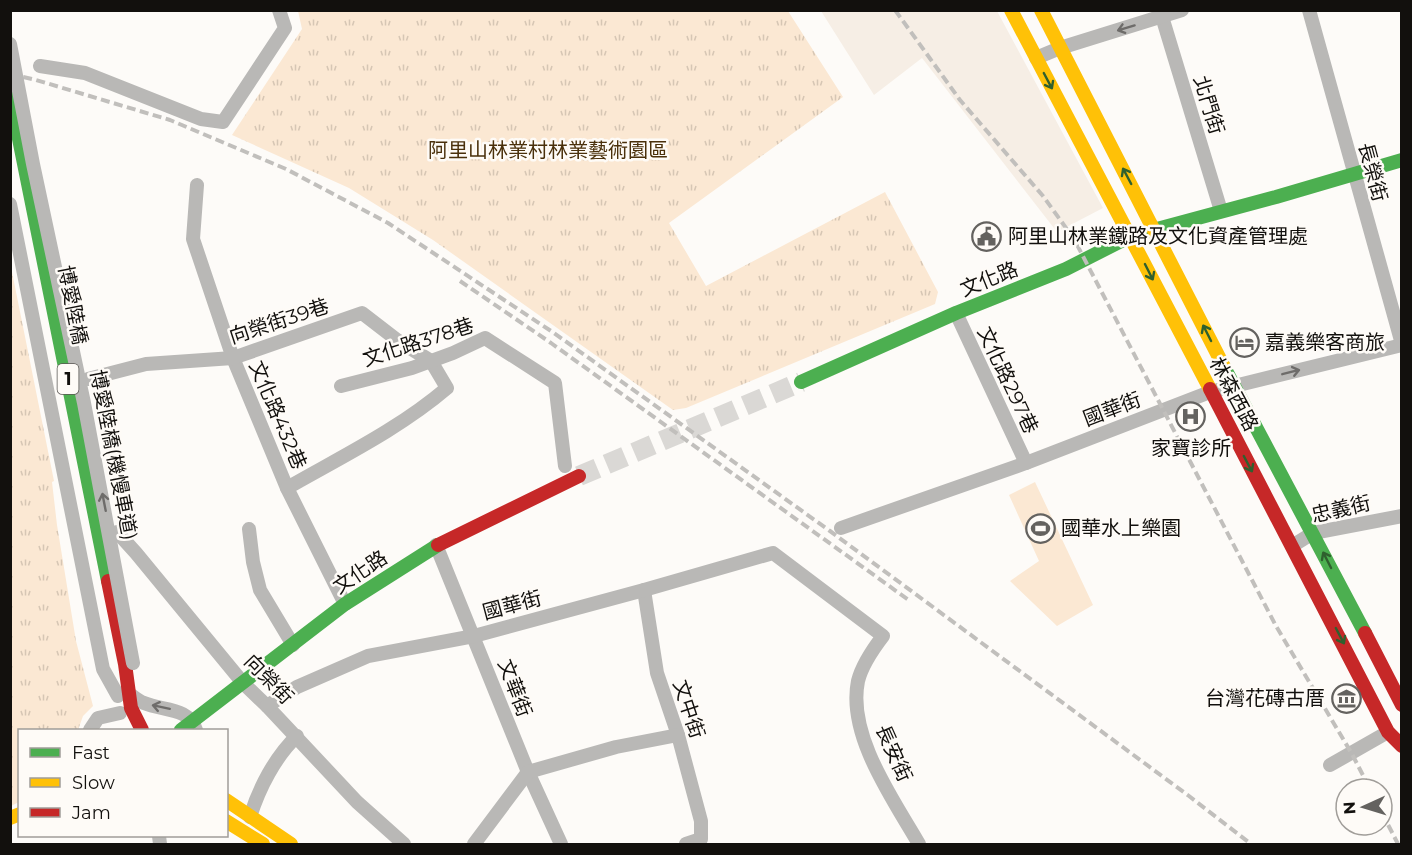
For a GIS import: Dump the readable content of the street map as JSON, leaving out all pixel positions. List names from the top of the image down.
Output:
{
  "streets": {
    "main road": [
      "文化路",
      "博愛陸橋",
      "1",
      "林森西路"
    ],
    "street": [
      "北門街",
      "長榮街",
      "向榮街39巷",
      "文化路378巷",
      "文化路297巷",
      "國華街",
      "文化路432巷",
      "博愛陸橋(機慢車道)",
      "忠義街",
      "向榮街",
      "文華街",
      "文中街",
      "長安街"
    ]
  },
  "crossings": [
    ["北門街", "文化路"],
    ["長榮街", "文化路"],
    ["長榮街", "國華街"],
    ["文化路", "文化路297巷"],
    ["文化路", "林森西路"],
    ["文化路", "文化路432巷"],
    ["文化路", "向榮街"],
    ["文化路", "文華街"],
    ["博愛陸橋", "1"],
    ["博愛陸橋", "博愛陸橋(機慢車道)"],
    ["向榮街39巷", "文化路378巷"],
    ["向榮街39巷", "文化路432巷"],
    ["文化路378巷", "文化路432巷"],
    ["1", "博愛陸橋(機慢車道)"],
    ["文化路297巷", "國華街"],
    ["林森西路", "國華街"],
    ["林森西路", "忠義街"],
    ["國華街", "向榮街"],
    ["國華街", "文華街"],
    ["國華街", "文中街"],
    ["國華街", "長安街"]
  ],
  "parks": ["阿里山林業村林業藝術園區"],
  "places": {
    "public building": ["阿里山林業鐵路及文化資產管理處"],
    "hotel": ["嘉義樂客商旅"],
    "hospital": ["家寶診所"],
    "sports": ["國華水上樂園"],
    "museum": ["台灣花磚古厝"]
  },
  "legend": ["Fast", "Slow", "Jam"],
  "north": "left"
}
